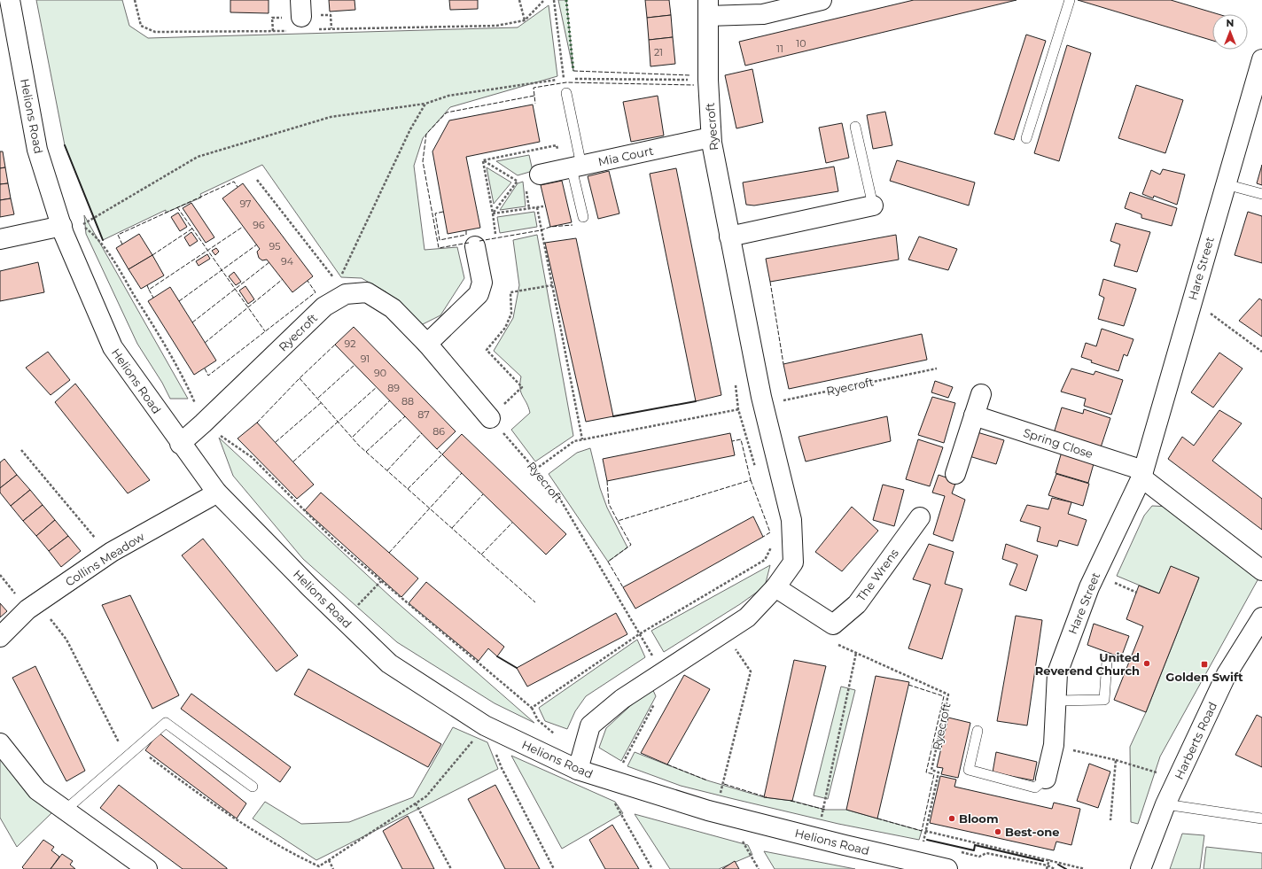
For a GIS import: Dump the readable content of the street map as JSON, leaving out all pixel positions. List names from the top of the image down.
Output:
{
  "streets": {
    "street": [
      "Helions Road",
      "Ryecroft",
      "Mia Court",
      "Hare Street",
      "Spring Close",
      "Collins Meadow",
      "The Wrens",
      "Harberts Road"
    ]
  },
  "crossings": [
    ["Helions Road", "Ryecroft"],
    ["Helions Road", "Collins Meadow"],
    ["Ryecroft", "Mia Court"],
    ["Ryecroft", "The Wrens"],
    ["Hare Street", "Spring Close"]
  ],
  "places": {
    "other": ["United Reverend Church", "Bloom", "Best-one"],
    "transit": ["Golden Swift"]
  },
  "house_numbers": [
    "10",
    "11",
    "21",
    "97",
    "96",
    "95",
    "94",
    "92",
    "91",
    "90",
    "89",
    "88",
    "87",
    "86"
  ],
  "north": "top"
}
